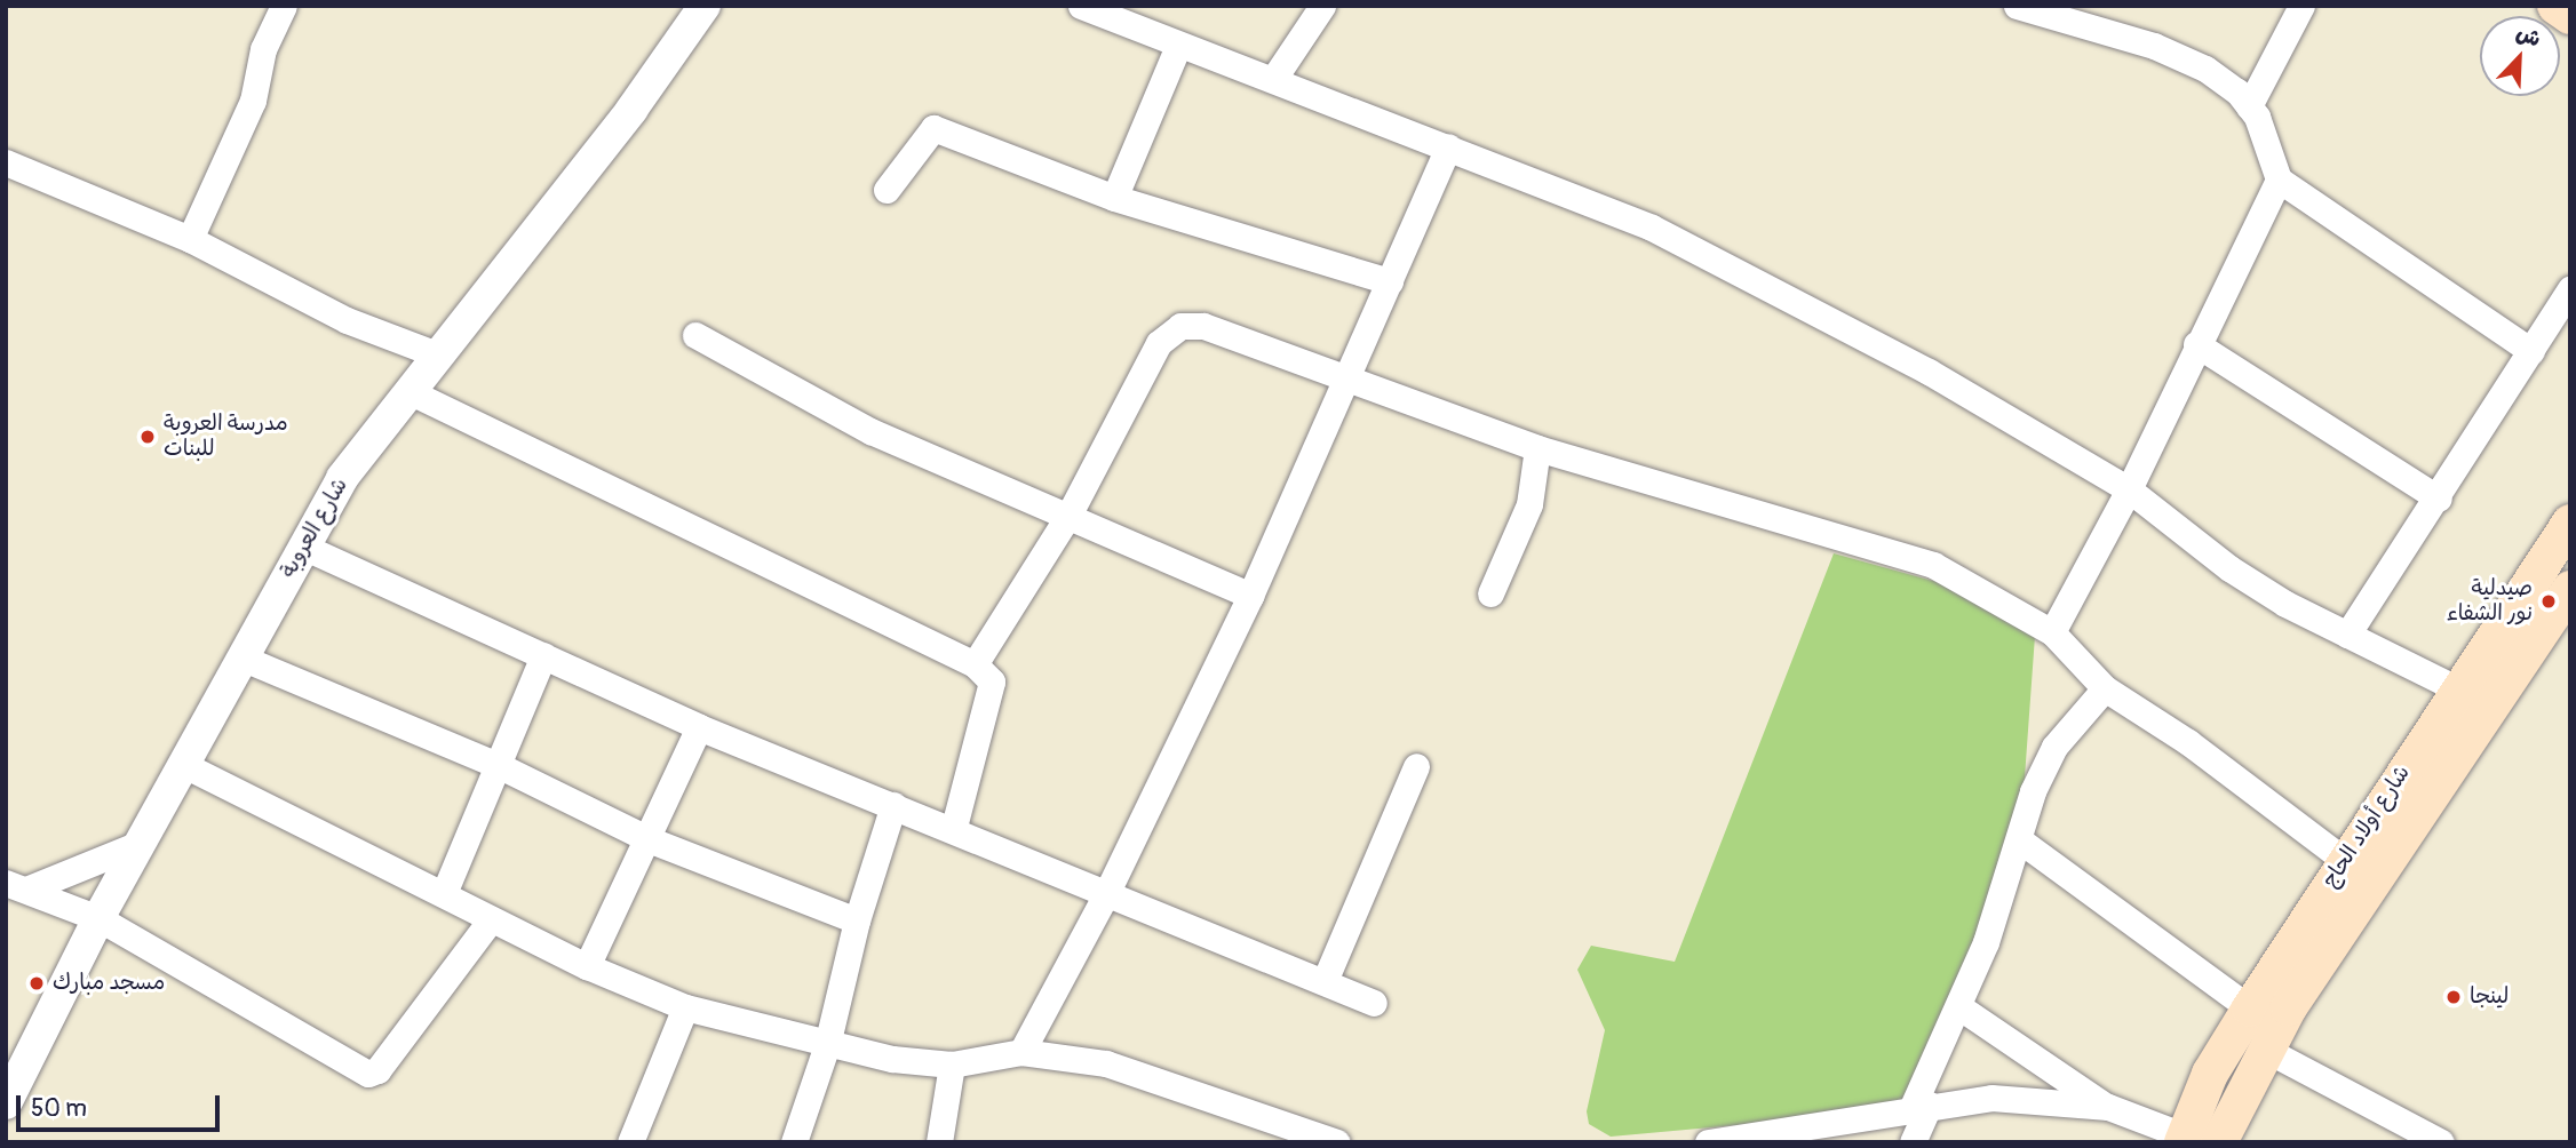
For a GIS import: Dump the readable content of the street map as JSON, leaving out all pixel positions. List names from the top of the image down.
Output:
{
  "streets": {
    "main road": ["شارع أولاد الحاج"],
    "street": ["شارع العروبة"]
  },
  "places": [
    "مدرسة العروبة للبنات",
    "صيدلية نور الشفاء",
    "مسجد مبارك",
    "لينجا"
  ],
  "scale_bar": "50 m",
  "north": "top right"
}
